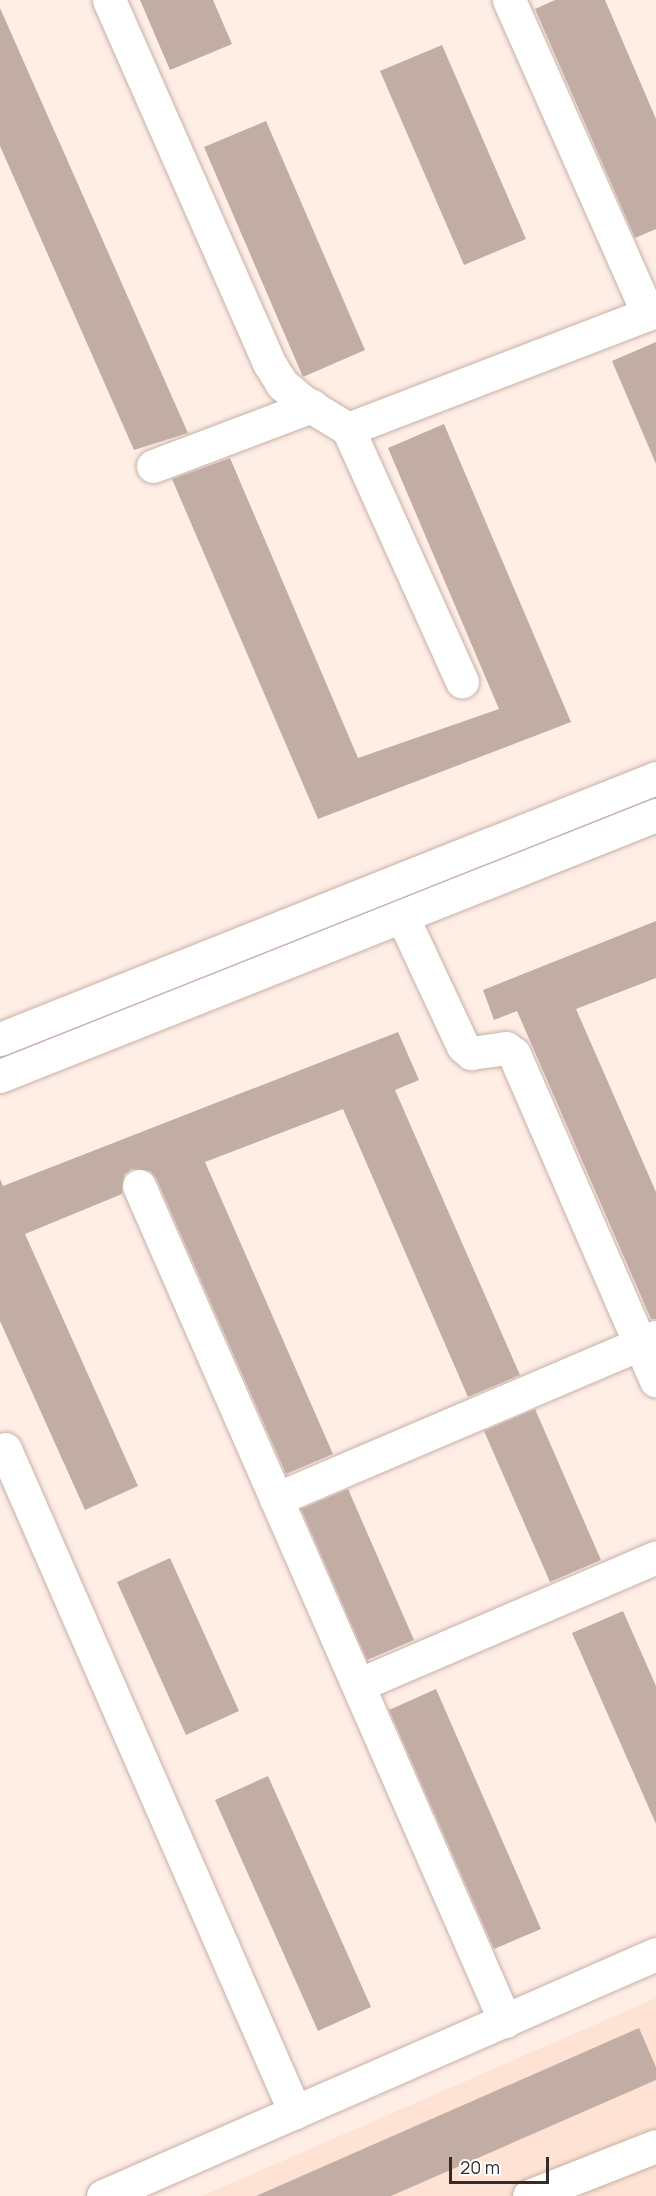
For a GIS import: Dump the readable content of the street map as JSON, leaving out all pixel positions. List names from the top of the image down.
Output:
{
  "scale_bar": "20 m"
}
